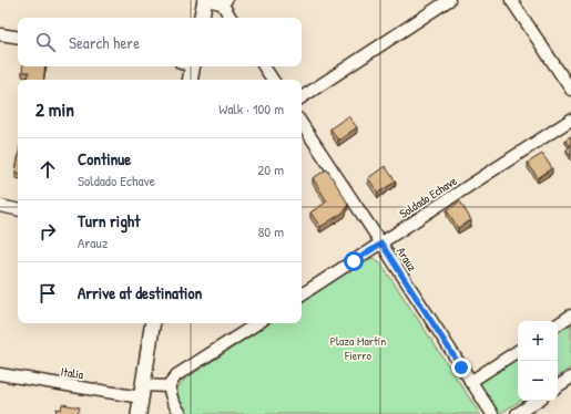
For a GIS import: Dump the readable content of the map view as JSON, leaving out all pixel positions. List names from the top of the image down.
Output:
{
  "streets": {
    "street": ["Soldado Echave", "Arauz", "Italia"]
  },
  "crossings": [
    ["Soldado Echave", "Arauz"]
  ],
  "parks": ["Plaza Martín Fierro"],
  "page": {
    "search": "Search here",
    "heading": ["2 min", "Walk · 100 m"],
    "list": [
      ["Continue", "Soldado Echave", "20 m"],
      ["Turn right", "Arauz", "80 m"],
      "Arrive at destination"
    ],
    "map_buttons": ["+", "−"]
  }
}
